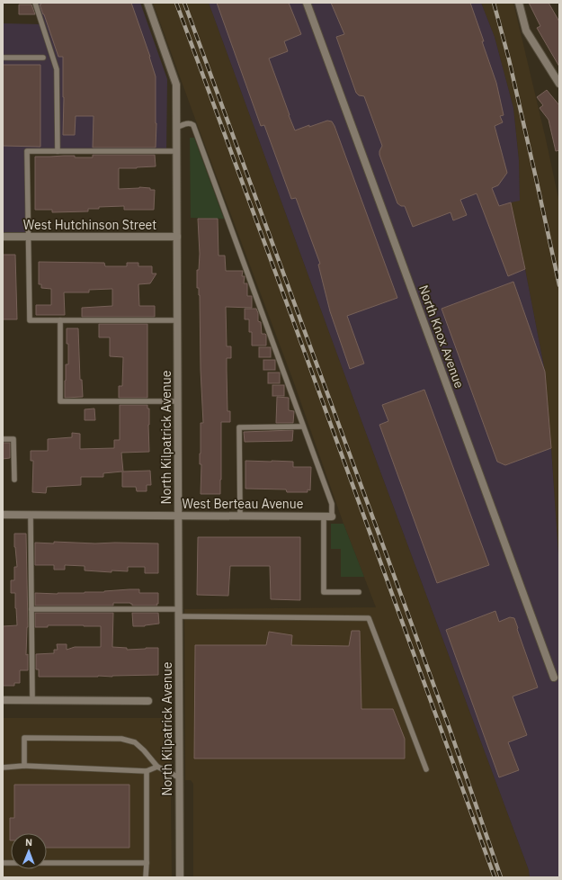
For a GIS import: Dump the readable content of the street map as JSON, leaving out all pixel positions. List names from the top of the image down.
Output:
{
  "streets": {
    "street": [
      "West Hutchinson Street",
      "North Knox Avenue",
      "North Kilpatrick Avenue",
      "West Berteau Avenue"
    ]
  },
  "crossings": [
    ["West Hutchinson Street", "North Kilpatrick Avenue"],
    ["North Kilpatrick Avenue", "West Berteau Avenue"]
  ],
  "north": "top"
}
